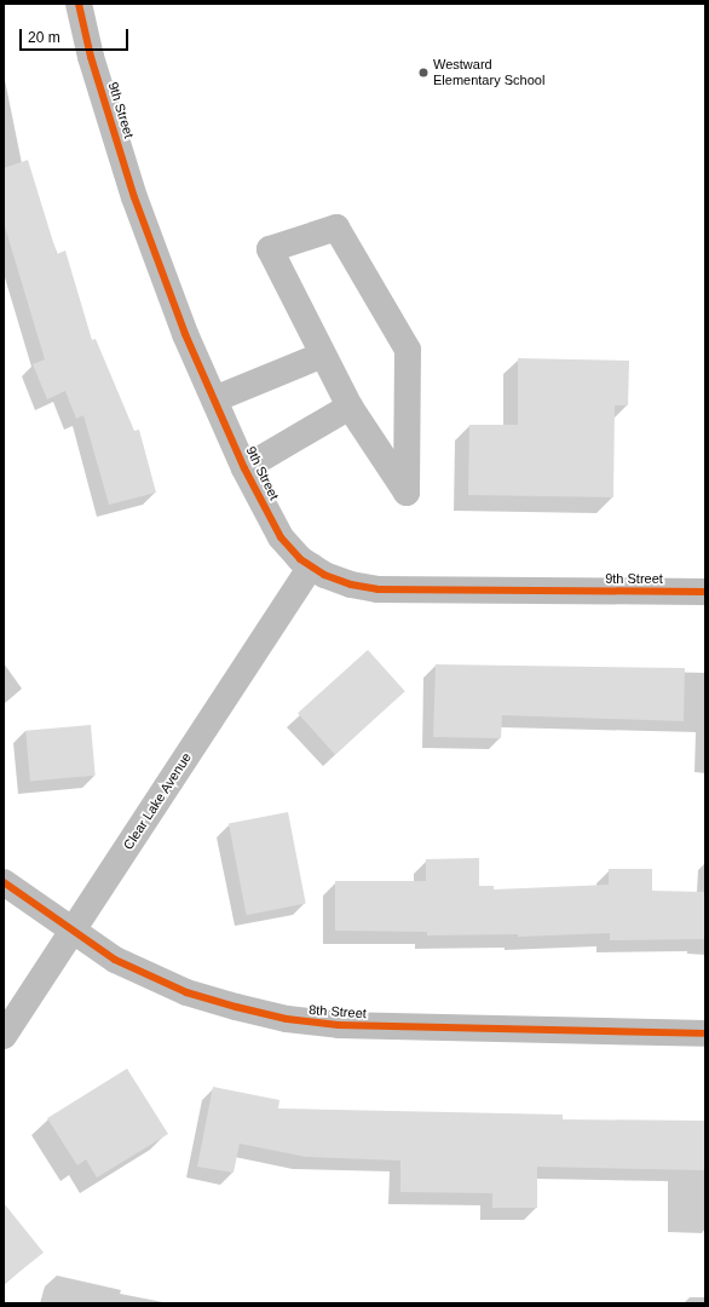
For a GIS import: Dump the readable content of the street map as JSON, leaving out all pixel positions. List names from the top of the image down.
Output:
{
  "streets": {
    "street": ["9th Street", "Clear Lake Avenue", "8th Street"]
  },
  "crossings": [
    ["9th Street", "Clear Lake Avenue"],
    ["Clear Lake Avenue", "8th Street"]
  ],
  "places": ["Westward Elementary School"],
  "scale_bar": "20 m"
}
